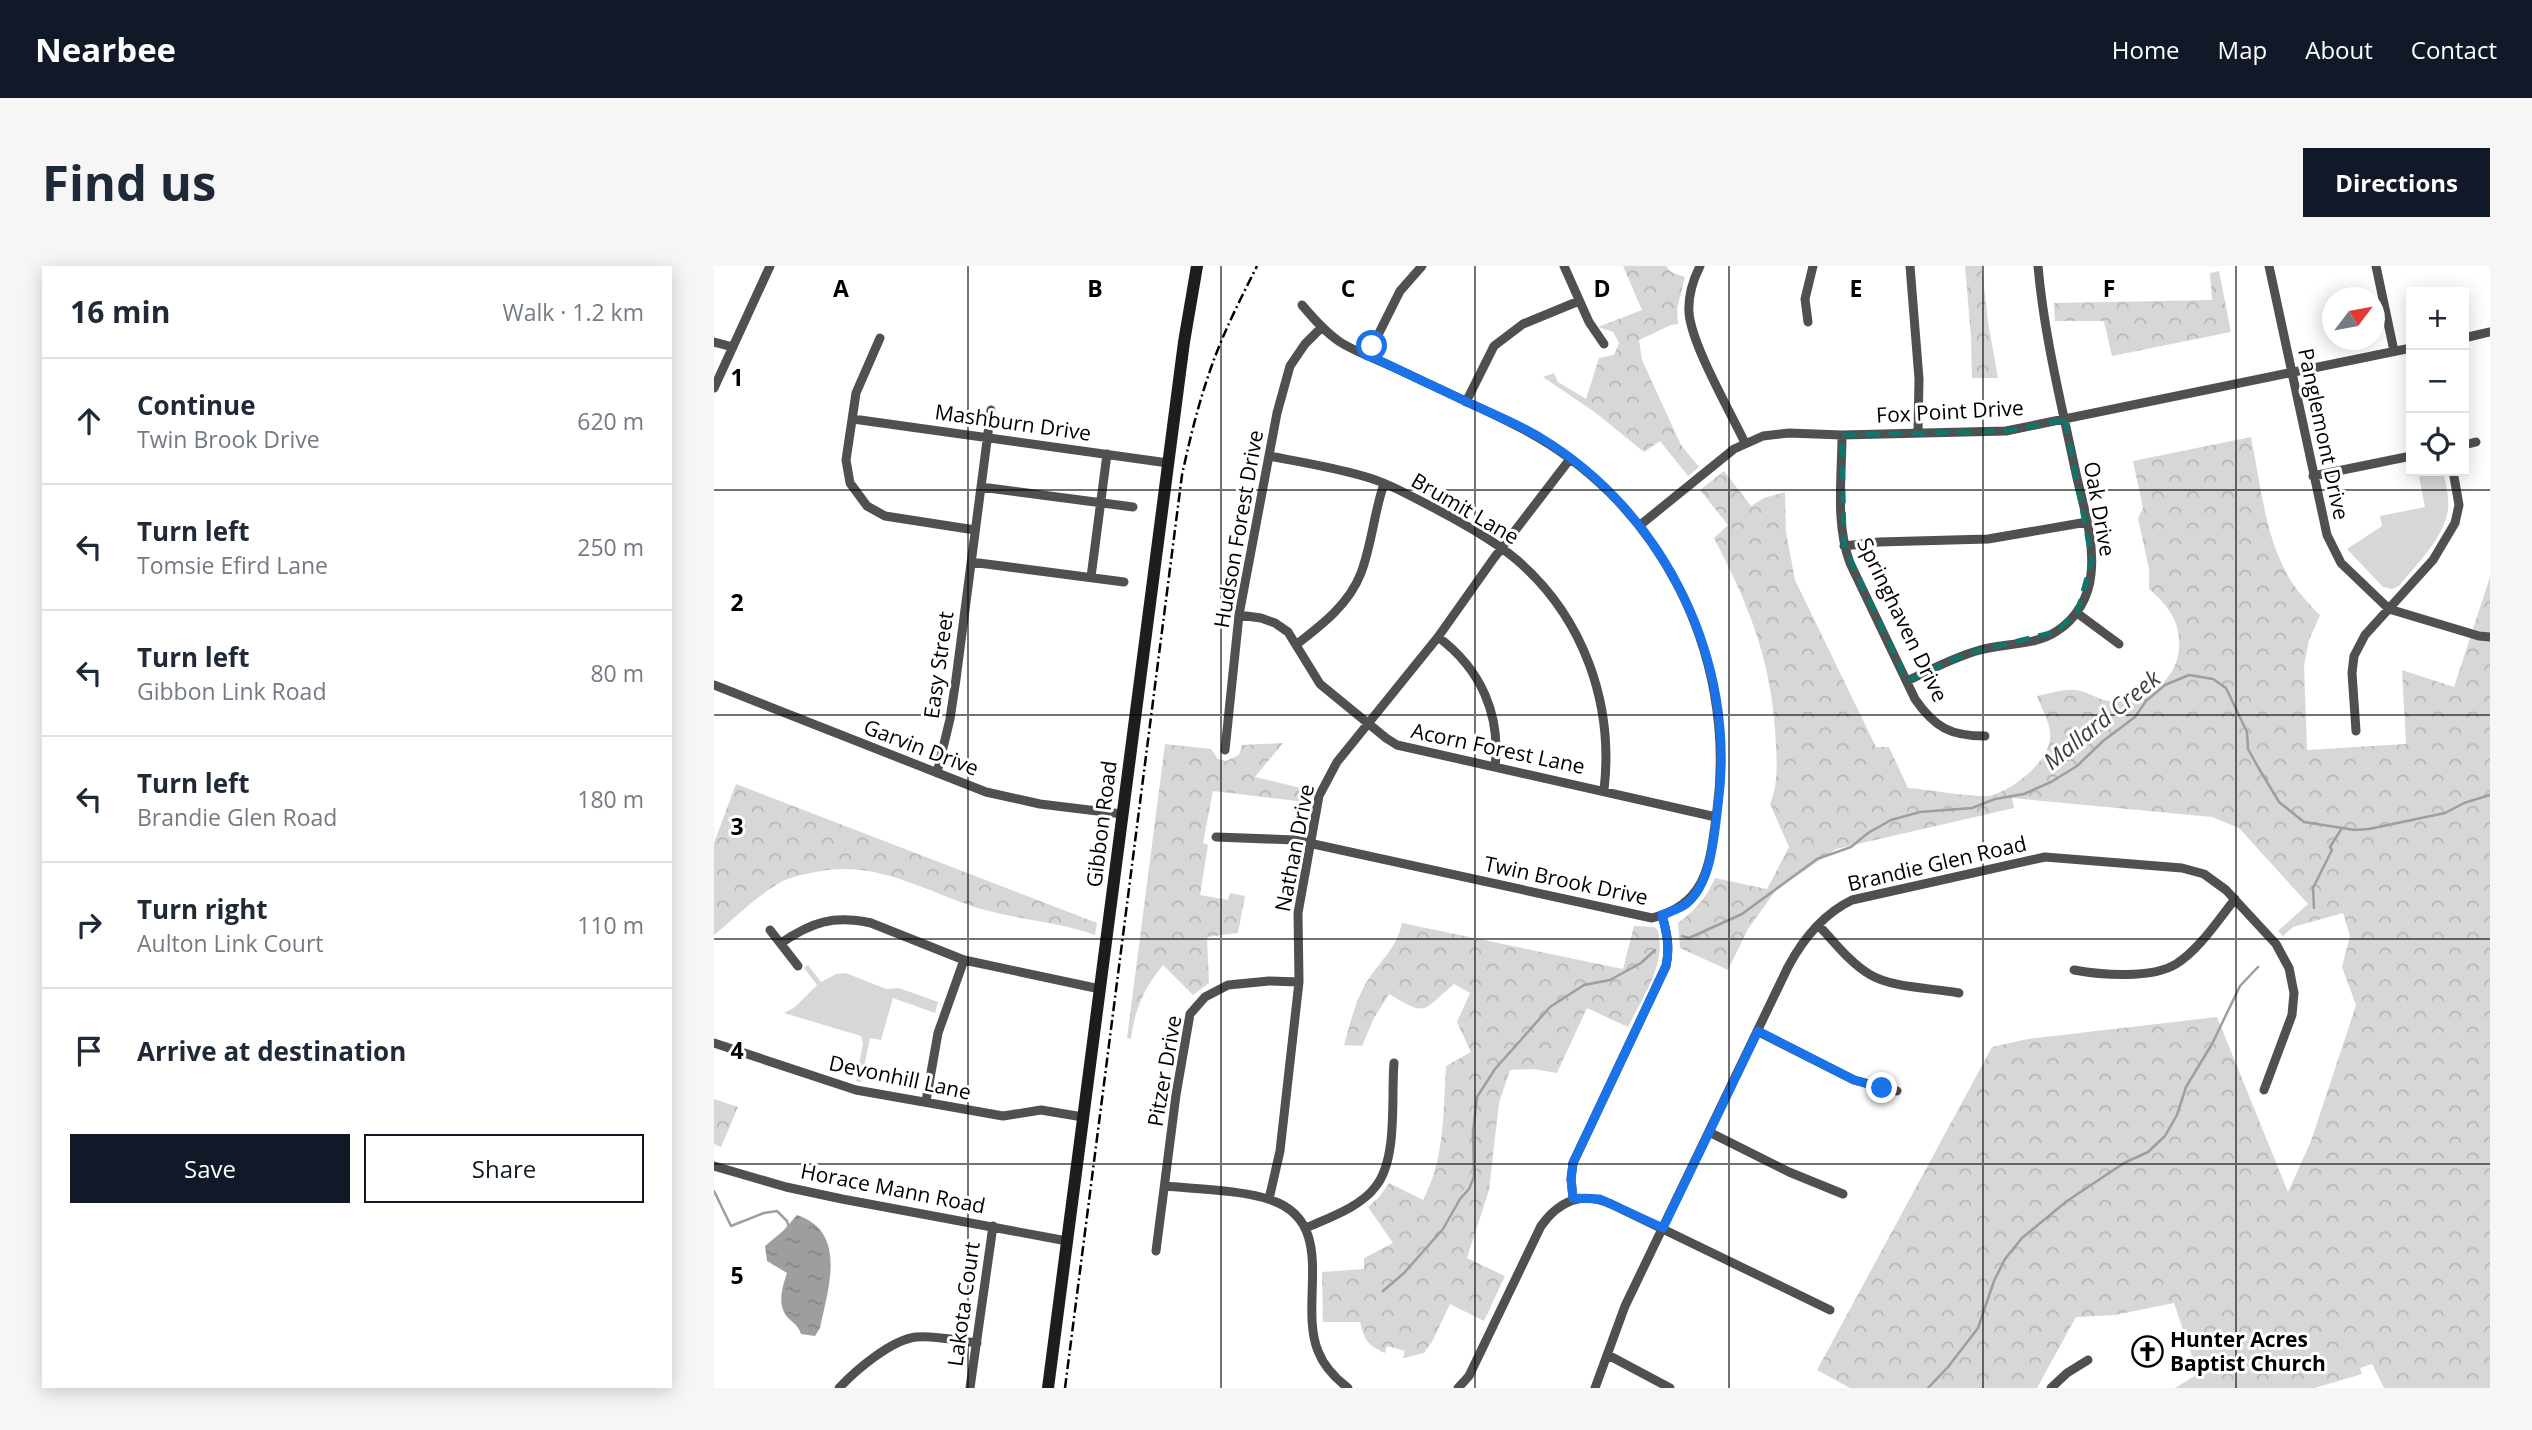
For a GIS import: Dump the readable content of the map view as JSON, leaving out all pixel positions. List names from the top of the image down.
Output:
{
  "streets": {
    "main road": ["Gibbon Road"],
    "street": [
      "Fox Point Drive",
      "Mashburn Drive",
      "Panglemont Drive",
      "Brumit Lane",
      "Oak Drive",
      "Hudson Forest Drive",
      "Springhaven Drive",
      "Easy Street",
      "Garvin Drive",
      "Acorn Forest Lane",
      "Nathan Drive",
      "Brandie Glen Road",
      "Twin Brook Drive",
      "Pitzer Drive",
      "Devonhill Lane",
      "Horace Mann Road",
      "Lakota Court"
    ]
  },
  "crossings": [
    ["Fox Point Drive", "Panglemont Drive"],
    ["Fox Point Drive", "Oak Drive"],
    ["Fox Point Drive", "Springhaven Drive"],
    ["Fox Point Drive", "Twin Brook Drive"],
    ["Mashburn Drive", "Easy Street"],
    ["Mashburn Drive", "Gibbon Road"],
    ["Brumit Lane", "Hudson Forest Drive"],
    ["Brumit Lane", "Acorn Forest Lane"],
    ["Brumit Lane", "Nathan Drive"],
    ["Hudson Forest Drive", "Acorn Forest Lane"],
    ["Hudson Forest Drive", "Twin Brook Drive"],
    ["Easy Street", "Garvin Drive"],
    ["Garvin Drive", "Gibbon Road"],
    ["Acorn Forest Lane", "Nathan Drive"],
    ["Acorn Forest Lane", "Twin Brook Drive"],
    ["Gibbon Road", "Devonhill Lane"],
    ["Gibbon Road", "Horace Mann Road"],
    ["Nathan Drive", "Twin Brook Drive"],
    ["Nathan Drive", "Pitzer Drive"],
    ["Horace Mann Road", "Lakota Court"]
  ],
  "water": ["Mallard Creek"],
  "places": {
    "church": ["Hunter Acres Baptist Church"]
  },
  "north": "top right",
  "page": {
    "header": "Nearbee",
    "nav": [
      "Home",
      "Map",
      "About",
      "Contact"
    ],
    "buttons": [
      "Directions",
      ["Save", "Share"]
    ],
    "title": "Find us",
    "heading": ["16 min", "Walk · 1.2 km"],
    "map_buttons": ["+", "−"],
    "list": [
      ["Continue", "Twin Brook Drive", "620 m"],
      ["Turn left", "Tomsie Efird Lane", "250 m"],
      ["Turn left", "Gibbon Link Road", "80 m"],
      ["Turn left", "Brandie Glen Road", "180 m"],
      ["Turn right", "Aulton Link Court", "110 m"],
      "Arrive at destination"
    ]
  },
  "grid": {
    "columns": [
      "A",
      "B",
      "C",
      "D",
      "E",
      "F"
    ],
    "rows": [
      "1",
      "2",
      "3",
      "4",
      "5"
    ]
  }
}
